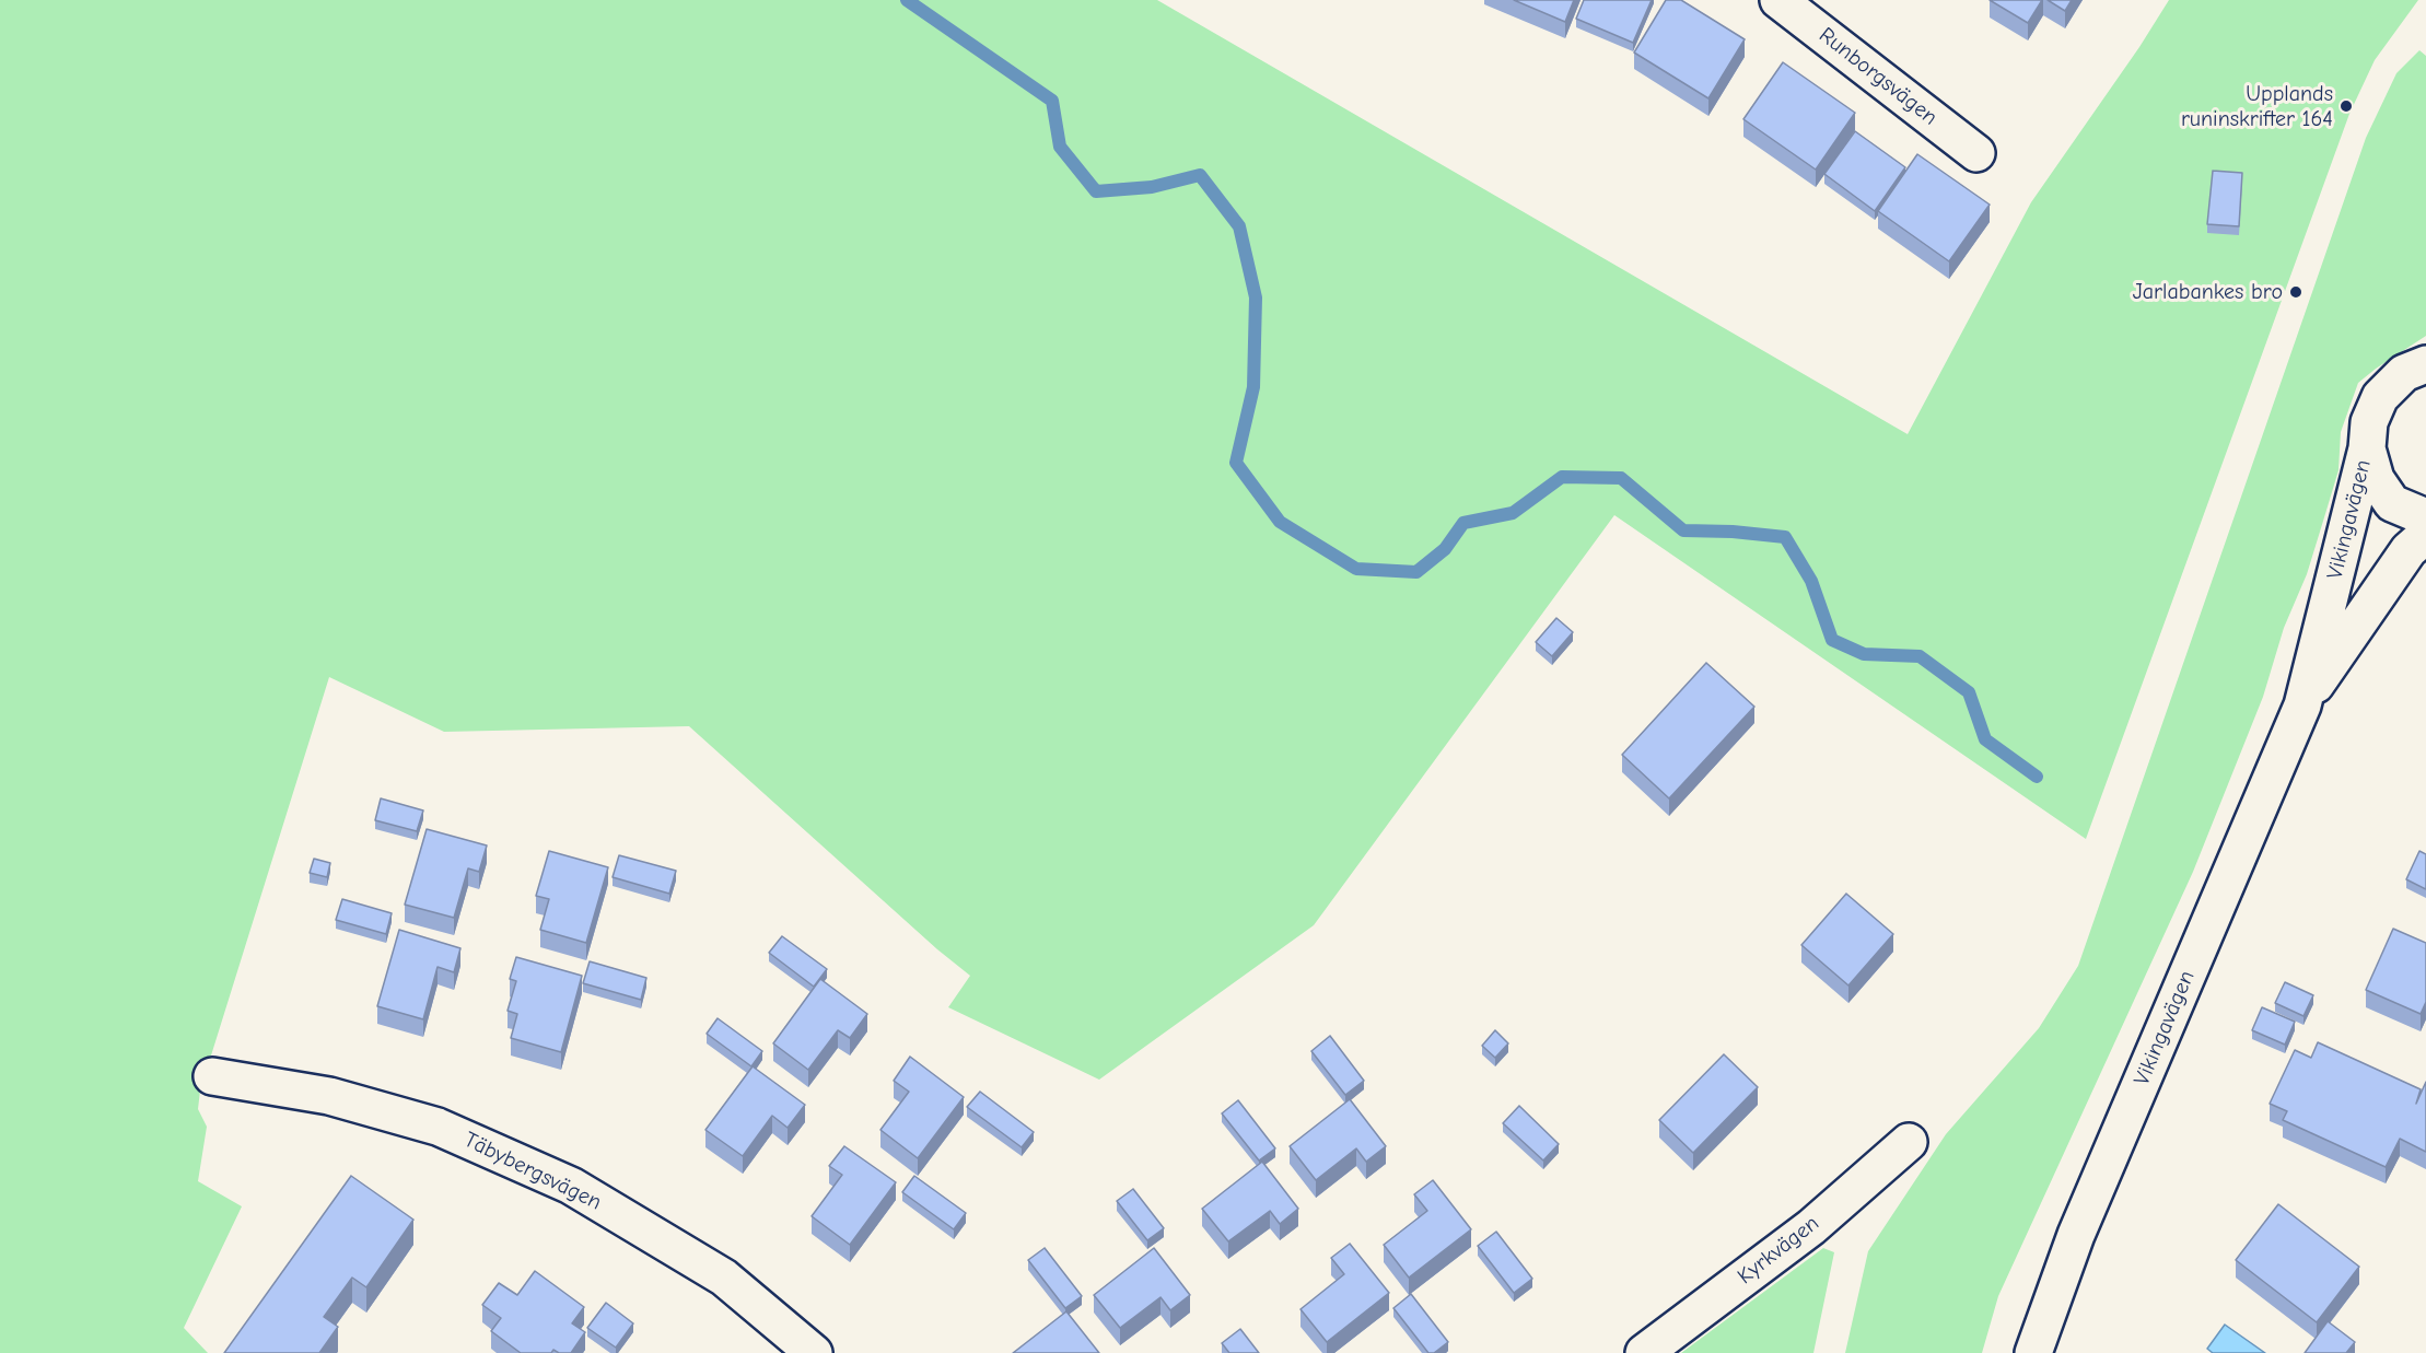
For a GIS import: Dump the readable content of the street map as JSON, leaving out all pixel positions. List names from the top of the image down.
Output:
{
  "streets": {
    "main road": [
      "Runborgsvägen",
      "Vikingavägen",
      "Täbybergsvägen",
      "Kyrkvägen"
    ]
  },
  "places": ["Upplands runinskrifter 164", "Jarlabankes bro"]
}
